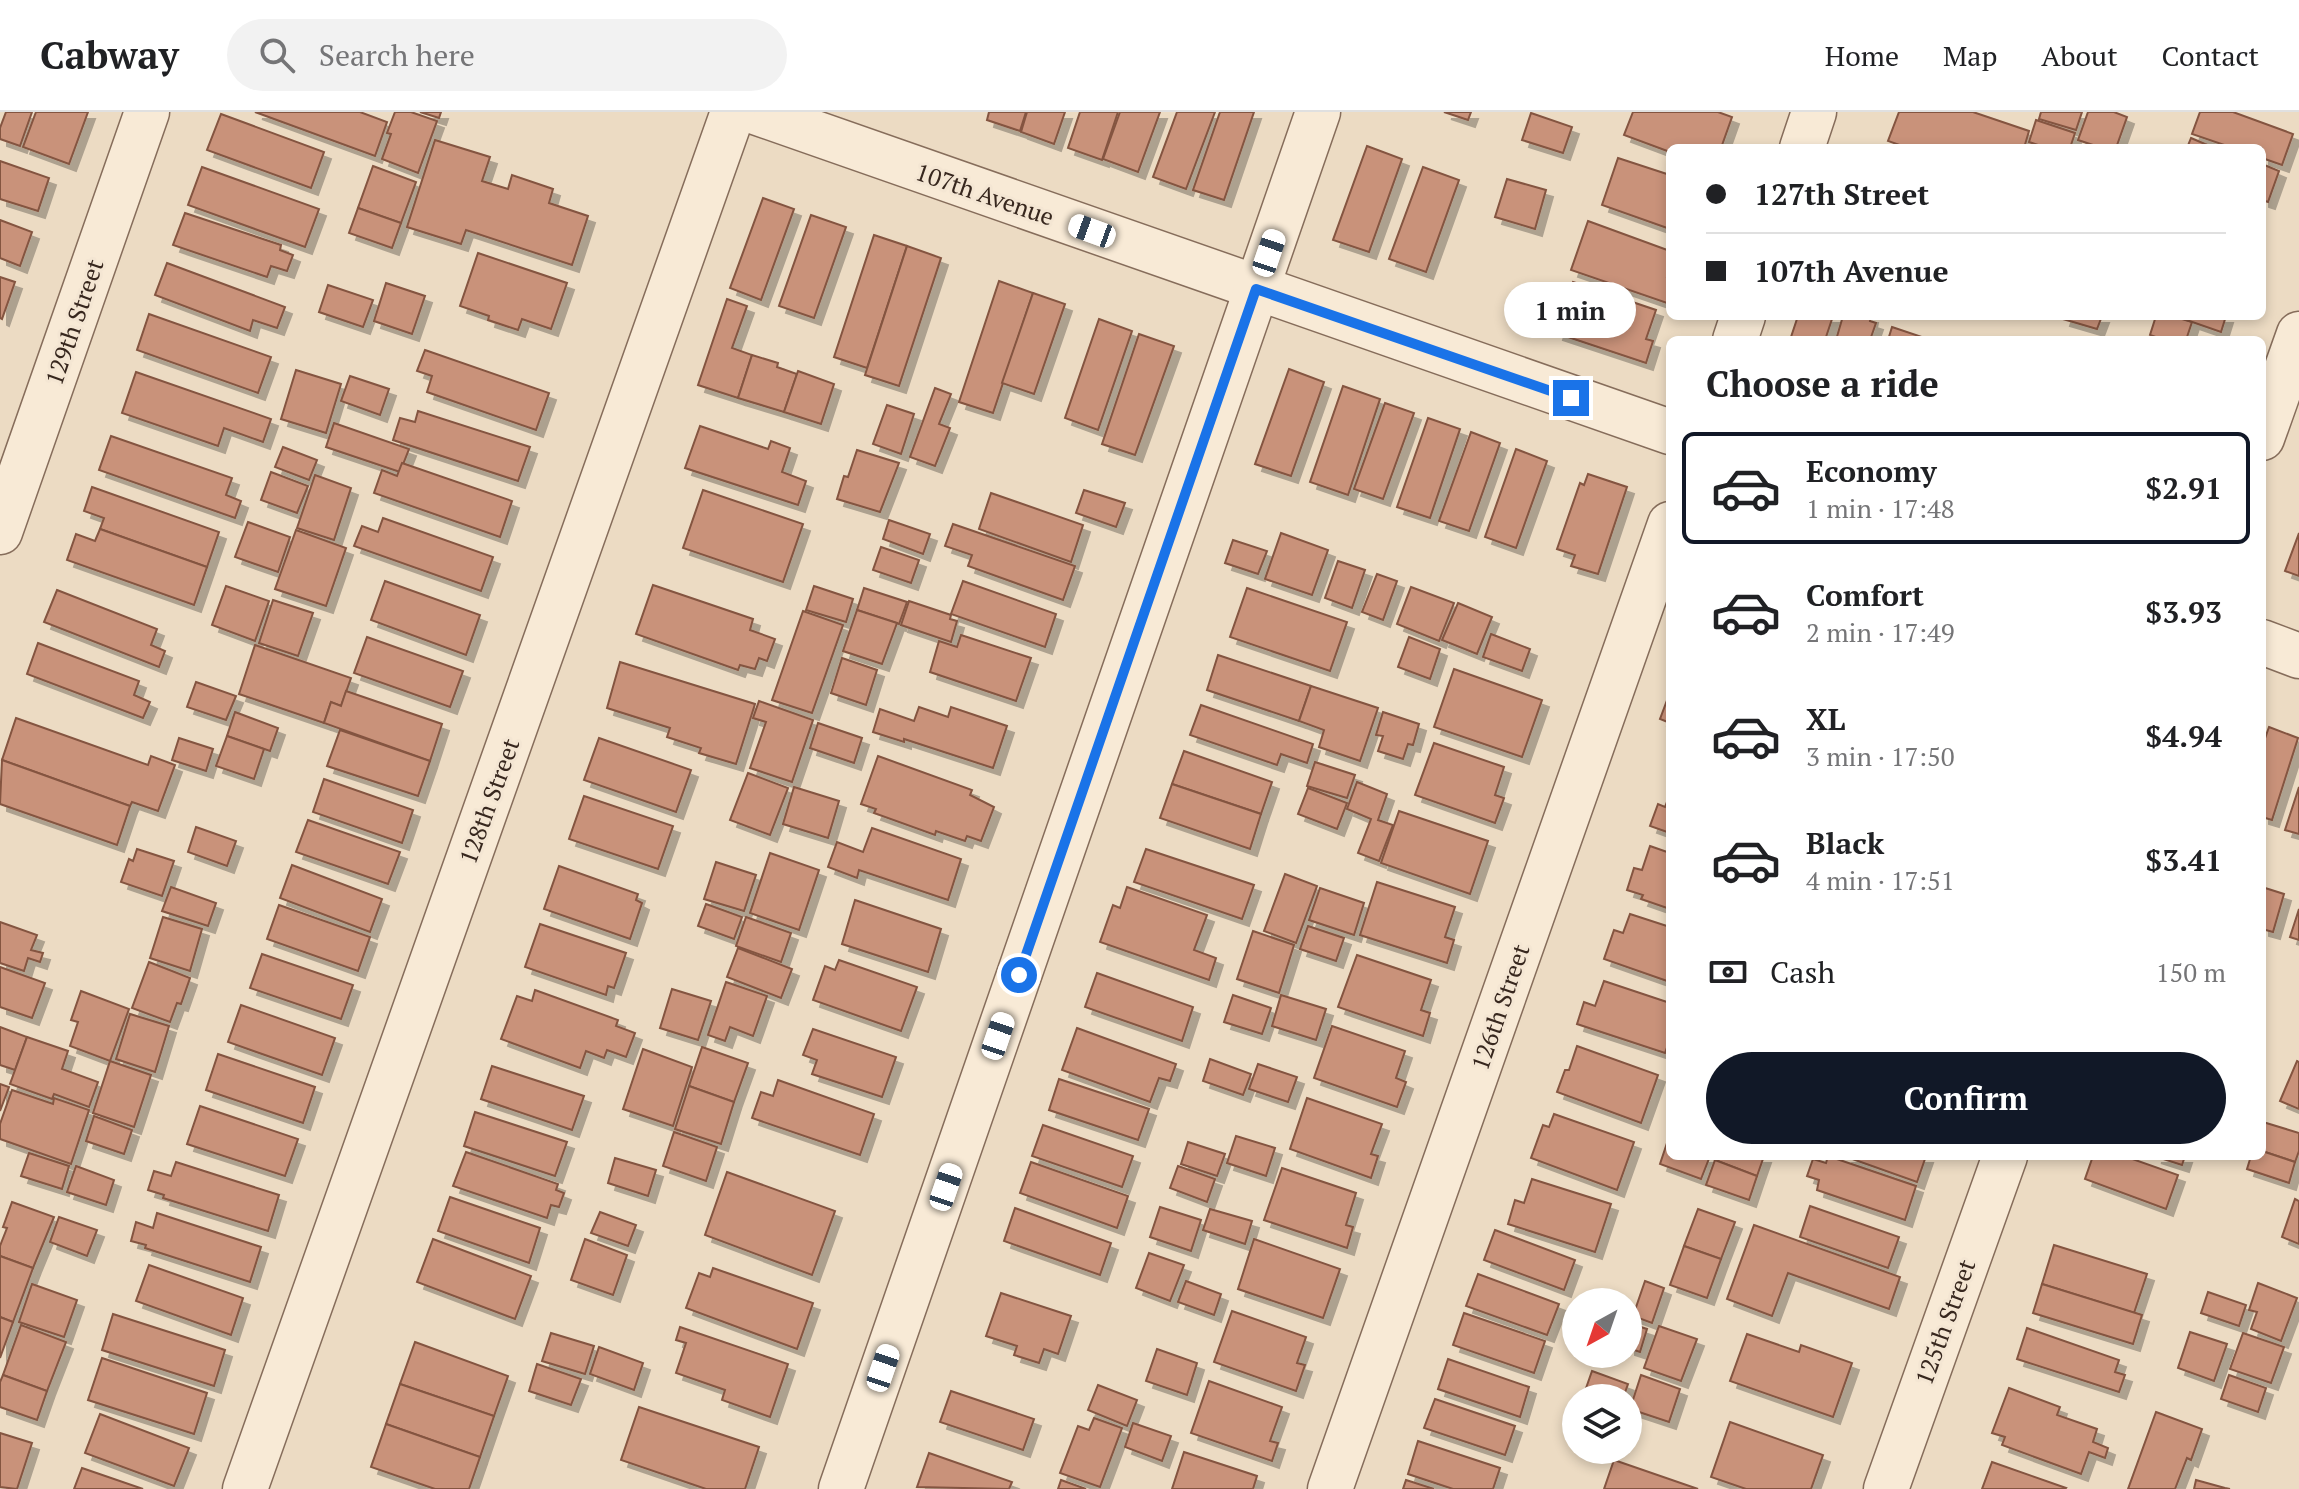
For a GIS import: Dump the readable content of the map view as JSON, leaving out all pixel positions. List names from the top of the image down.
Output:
{
  "streets": {
    "street": [
      "107th Avenue",
      "129th Street",
      "128th Street",
      "126th Street",
      "125th Street"
    ]
  },
  "north": "bottom left",
  "page": {
    "header": "Cabway",
    "search": "Search here",
    "nav": [
      "Home",
      "Map",
      "About",
      "Contact"
    ],
    "banner": ["127th Street", "107th Avenue"],
    "bubble": "1 min",
    "heading": "Choose a ride",
    "list": [
      {
        "name": "Economy",
        "note": "1 min · 17:48",
        "value": "$2.91"
      },
      {
        "name": "Comfort",
        "note": "2 min · 17:49",
        "value": "$3.93"
      },
      {
        "name": "XL",
        "note": "3 min · 17:50",
        "value": "$4.94"
      },
      {
        "name": "Black",
        "note": "4 min · 17:51",
        "value": "$3.41"
      }
    ],
    "pay": ["Cash", "150 m"],
    "buttons": "Confirm"
  }
}
